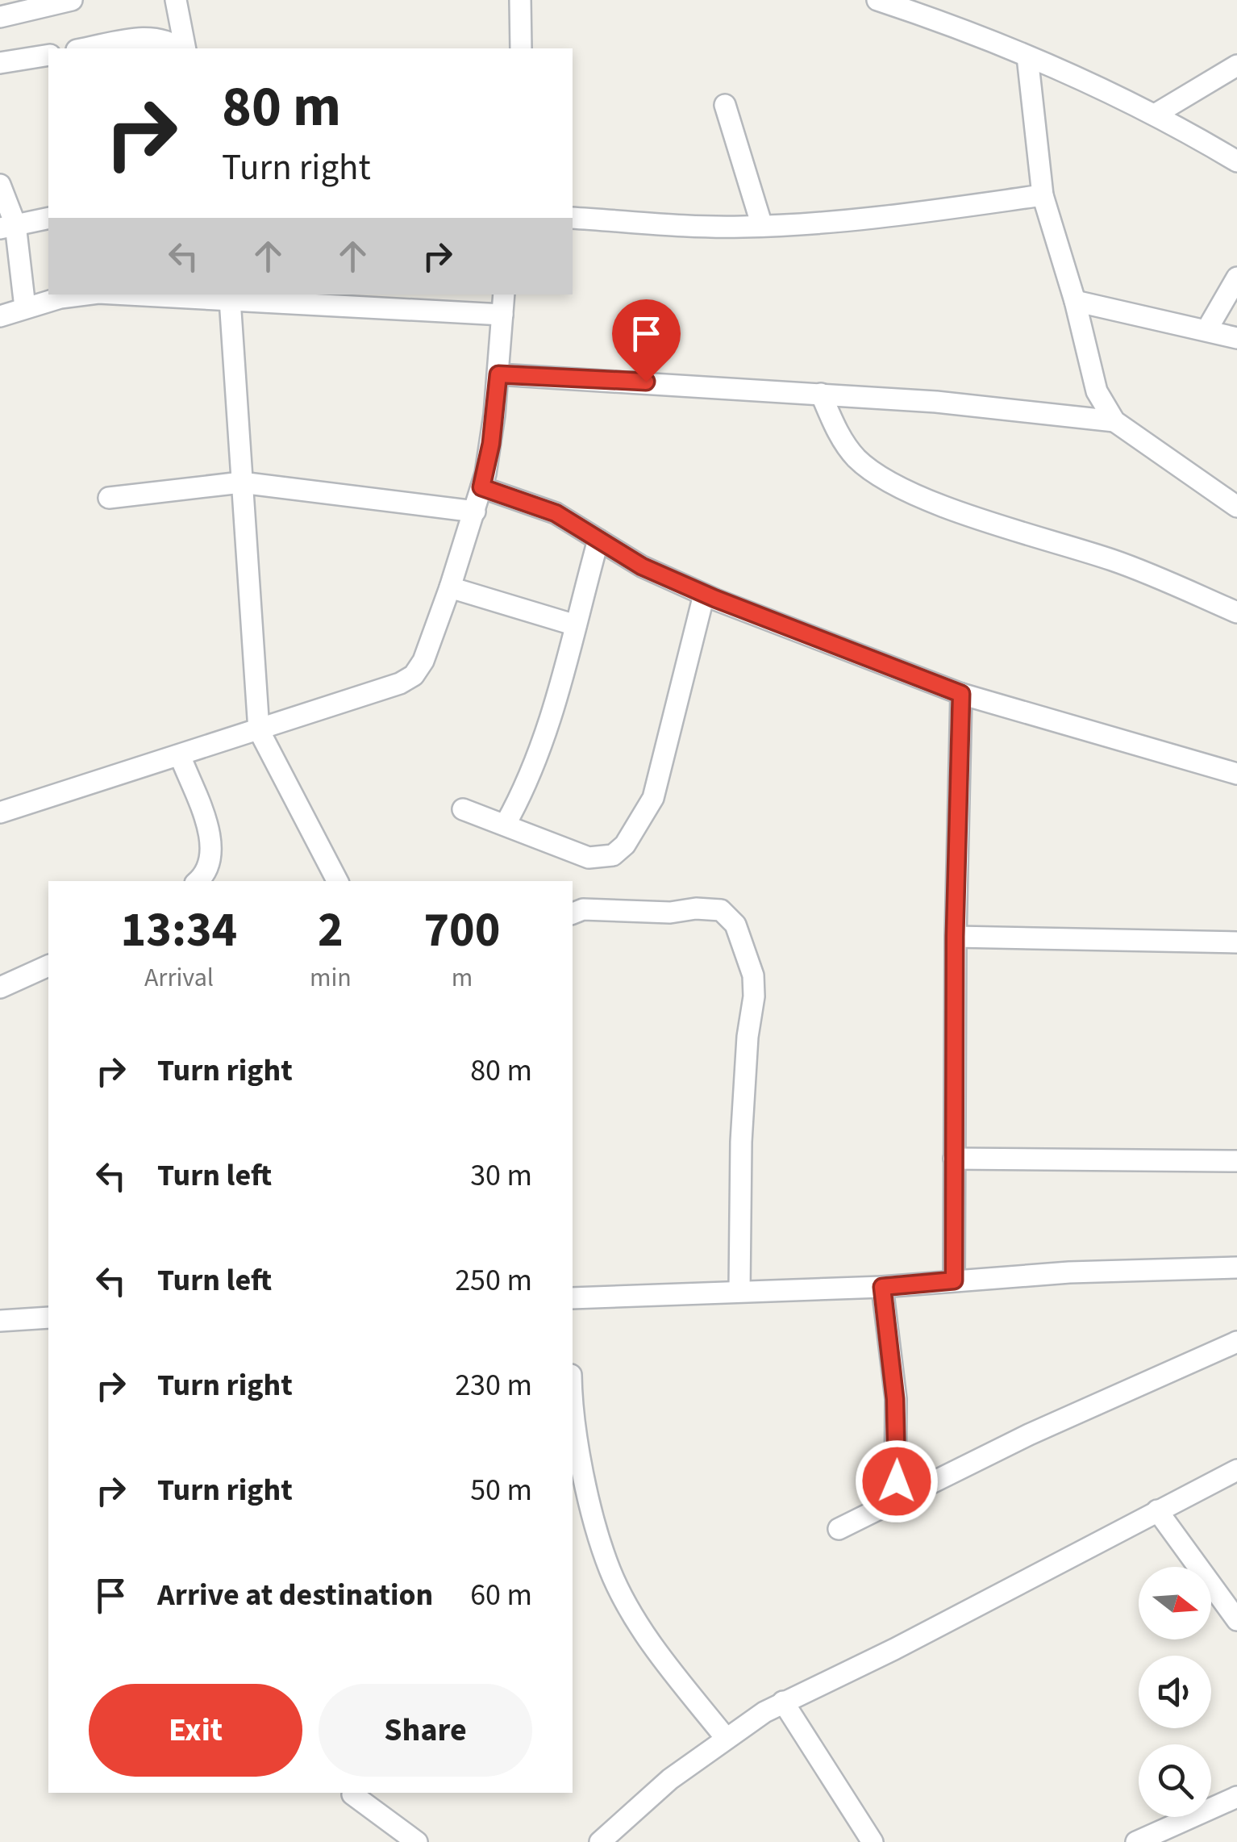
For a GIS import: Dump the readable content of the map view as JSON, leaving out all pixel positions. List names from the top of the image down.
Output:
{
  "north": "right",
  "page": {
    "turn": ["80 m", "Turn right"],
    "eta": [
      "13:34",
      "Arrival",
      "2",
      "min",
      "700",
      "m"
    ],
    "list": [
      {
        "name": "Turn right",
        "value": "80 m"
      },
      {
        "name": "Turn left",
        "value": "30 m"
      },
      {
        "name": "Turn left",
        "value": "250 m"
      },
      {
        "name": "Turn right",
        "value": "230 m"
      },
      {
        "name": "Turn right",
        "value": "50 m"
      },
      {
        "name": "Arrive at destination",
        "value": "60 m"
      }
    ],
    "buttons": ["Exit", "Share"]
  }
}
